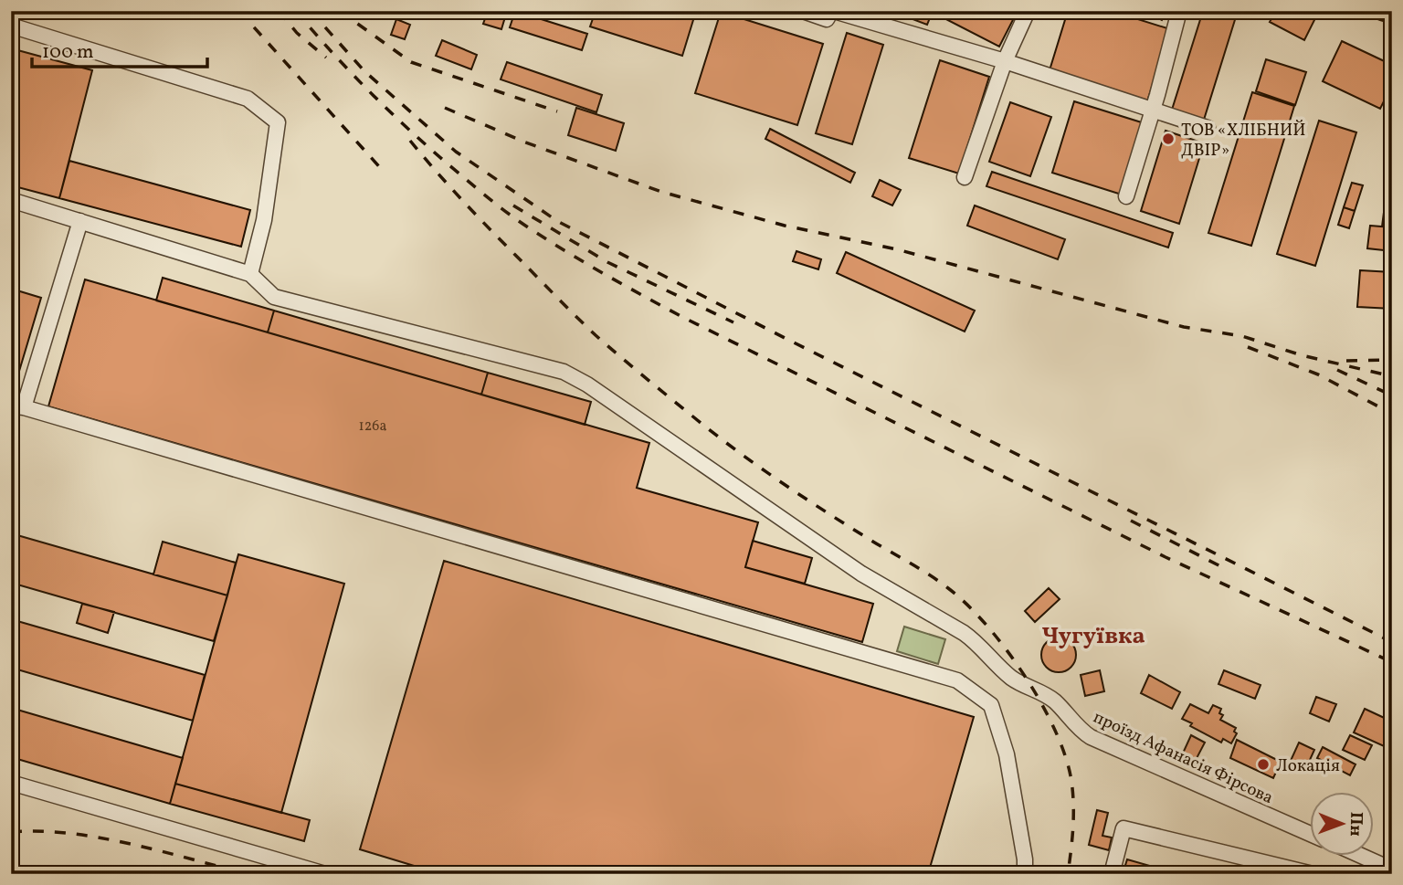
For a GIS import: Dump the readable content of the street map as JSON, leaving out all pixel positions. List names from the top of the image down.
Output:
{
  "streets": {
    "street": ["проїзд Афанасія Фірсова"]
  },
  "districts": ["Чугуївка"],
  "places": ["ТОВ «ХЛІБНИЙ ДВІР»", "Локація"],
  "house_numbers": ["126а"],
  "scale_bar": "100 m",
  "north": "right"
}
